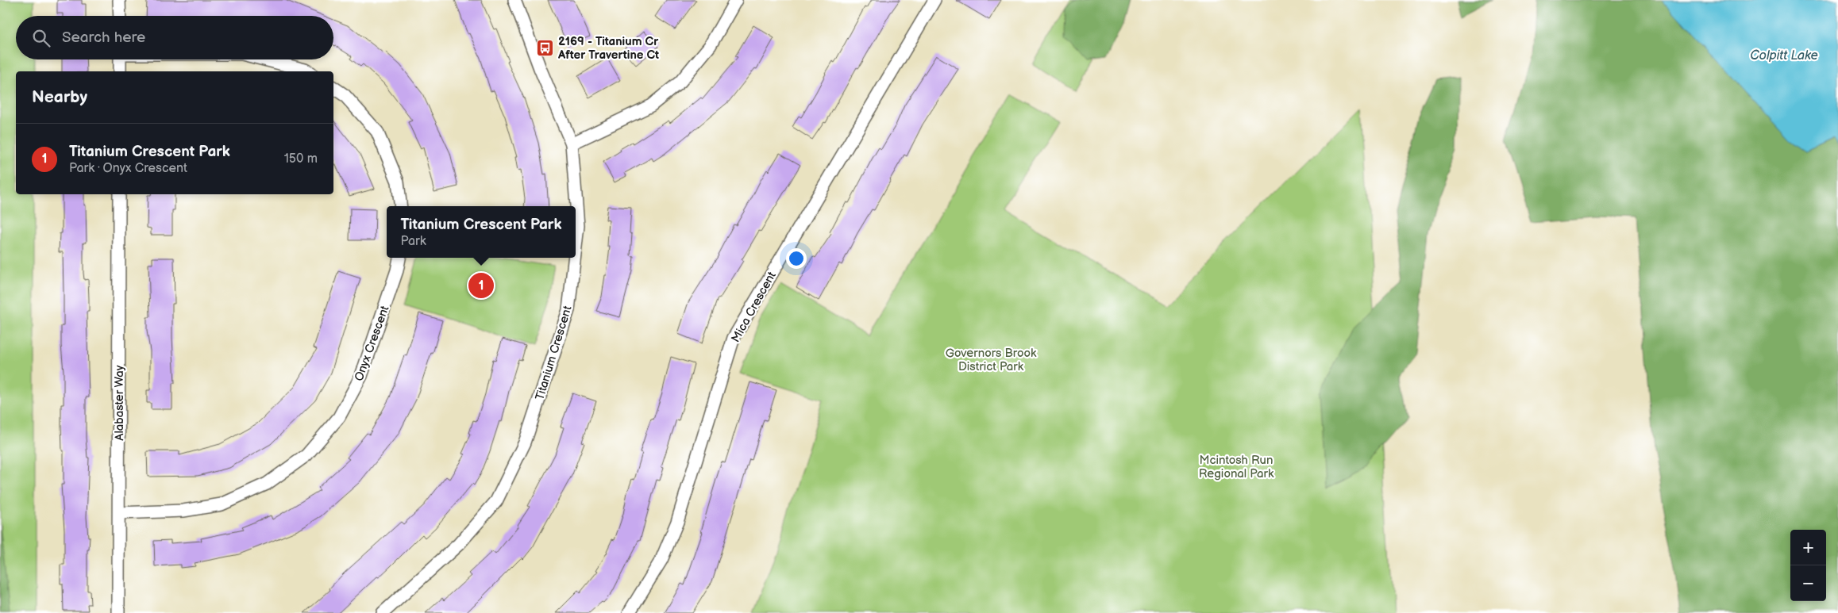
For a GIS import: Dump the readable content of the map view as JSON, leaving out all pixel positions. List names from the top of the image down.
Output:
{
  "streets": {
    "street": [
      "Mica Crescent",
      "Onyx Crescent",
      "Titanium Crescent",
      "Alabaster Way"
    ]
  },
  "crossings": [
    ["Onyx Crescent", "Alabaster Way"]
  ],
  "water": ["Colpitt Lake"],
  "parks": ["Governors Brook District Park", "Mcintosh Run Regional Park"],
  "places": {
    "bus stop": ["2169 - Titanium Cr After Travertine Ct"]
  },
  "page": {
    "search": "Search here",
    "heading": "Nearby",
    "list": [
      {
        "mark": "1",
        "name": "Titanium Crescent Park",
        "note": "Park · Onyx Crescent",
        "value": "150 m"
      }
    ],
    "popup": ["Titanium Crescent Park", "Park"],
    "pins": "1",
    "map_buttons": ["+", "−"]
  }
}
